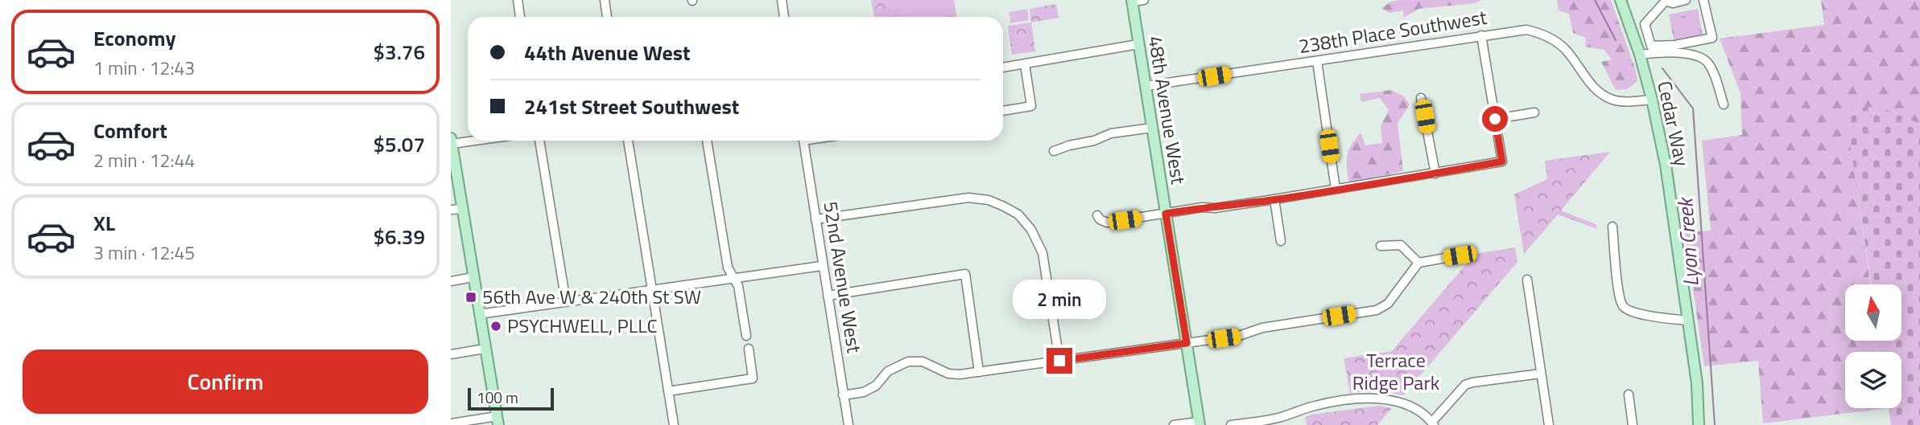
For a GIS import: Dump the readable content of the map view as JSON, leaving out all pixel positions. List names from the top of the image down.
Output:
{
  "streets": {
    "main road": ["48th Avenue West", "Cedar Way"],
    "street": ["238th Place Southwest", "52nd Avenue West"]
  },
  "crossings": [
    ["238th Place Southwest", "48th Avenue West"],
    ["238th Place Southwest", "Cedar Way"]
  ],
  "water": ["Lyon Creek"],
  "parks": ["Terrace Ridge Park"],
  "places": {
    "transit": ["56th Ave W & 240th St SW"],
    "other": ["PSYCHWELL, PLLC"]
  },
  "scale_bar": "100 m",
  "north": "top",
  "page": {
    "list": [
      {
        "name": "Economy",
        "note": "1 min · 12:43",
        "value": "$3.76"
      },
      {
        "name": "Comfort",
        "note": "2 min · 12:44",
        "value": "$5.07"
      },
      {
        "name": "XL",
        "note": "3 min · 12:45",
        "value": "$6.39"
      }
    ],
    "banner": ["44th Avenue West", "241st Street Southwest"],
    "bubble": "2 min",
    "buttons": "Confirm",
    "scale": "100 m"
  }
}
